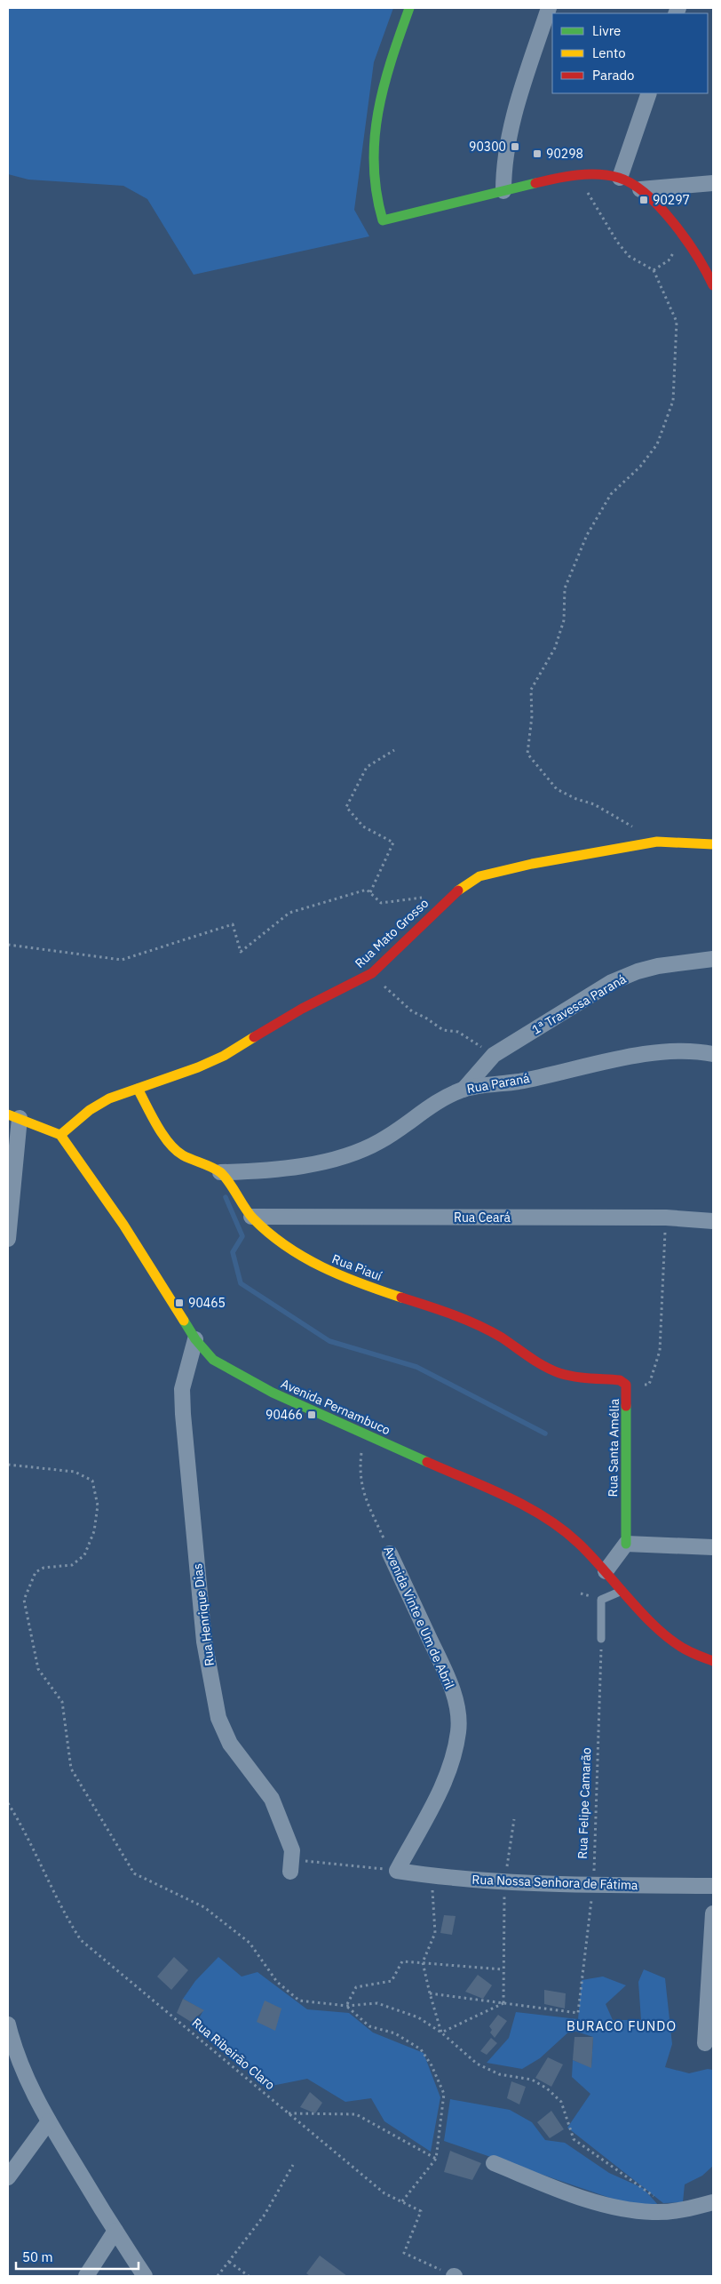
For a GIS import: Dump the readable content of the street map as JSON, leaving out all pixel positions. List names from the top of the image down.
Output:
{
  "streets": {
    "street": [
      "Rua Mato Grosso",
      "1ª Travessa Paraná",
      "Rua Paraná",
      "Rua Ceará",
      "Rua Piauí",
      "Avenida Pernambuco",
      "Rua Santa Amélia",
      "Rua Henrique Dias",
      "Avenida Vinte e Um de Abril",
      "Rua Nossa Senhora de Fátima"
    ],
    "path": ["Rua Felipe Camarão", "Rua Ribeirão Claro"]
  },
  "crossings": [
    ["Rua Mato Grosso", "Avenida Pernambuco"],
    ["1ª Travessa Paraná", "Rua Paraná"],
    ["Rua Paraná", "Rua Piauí"],
    ["Rua Ceará", "Rua Piauí"],
    ["Rua Ceará", "Rua Santa Amélia"],
    ["Rua Piauí", "Rua Santa Amélia"],
    ["Avenida Pernambuco", "Rua Henrique Dias"],
    ["Avenida Pernambuco", "Avenida Vinte e Um de Abril"],
    ["Avenida Vinte e Um de Abril", "Rua Nossa Senhora de Fátima"],
    ["Rua Felipe Camarão", "Rua Nossa Senhora de Fátima"]
  ],
  "districts": ["BURACO FUNDO"],
  "places": {
    "transit": [
      "90300",
      "90298",
      "90297",
      "90465",
      "90466"
    ]
  },
  "legend": ["Livre", "Lento", "Parado"],
  "scale_bar": "50 m"
}
